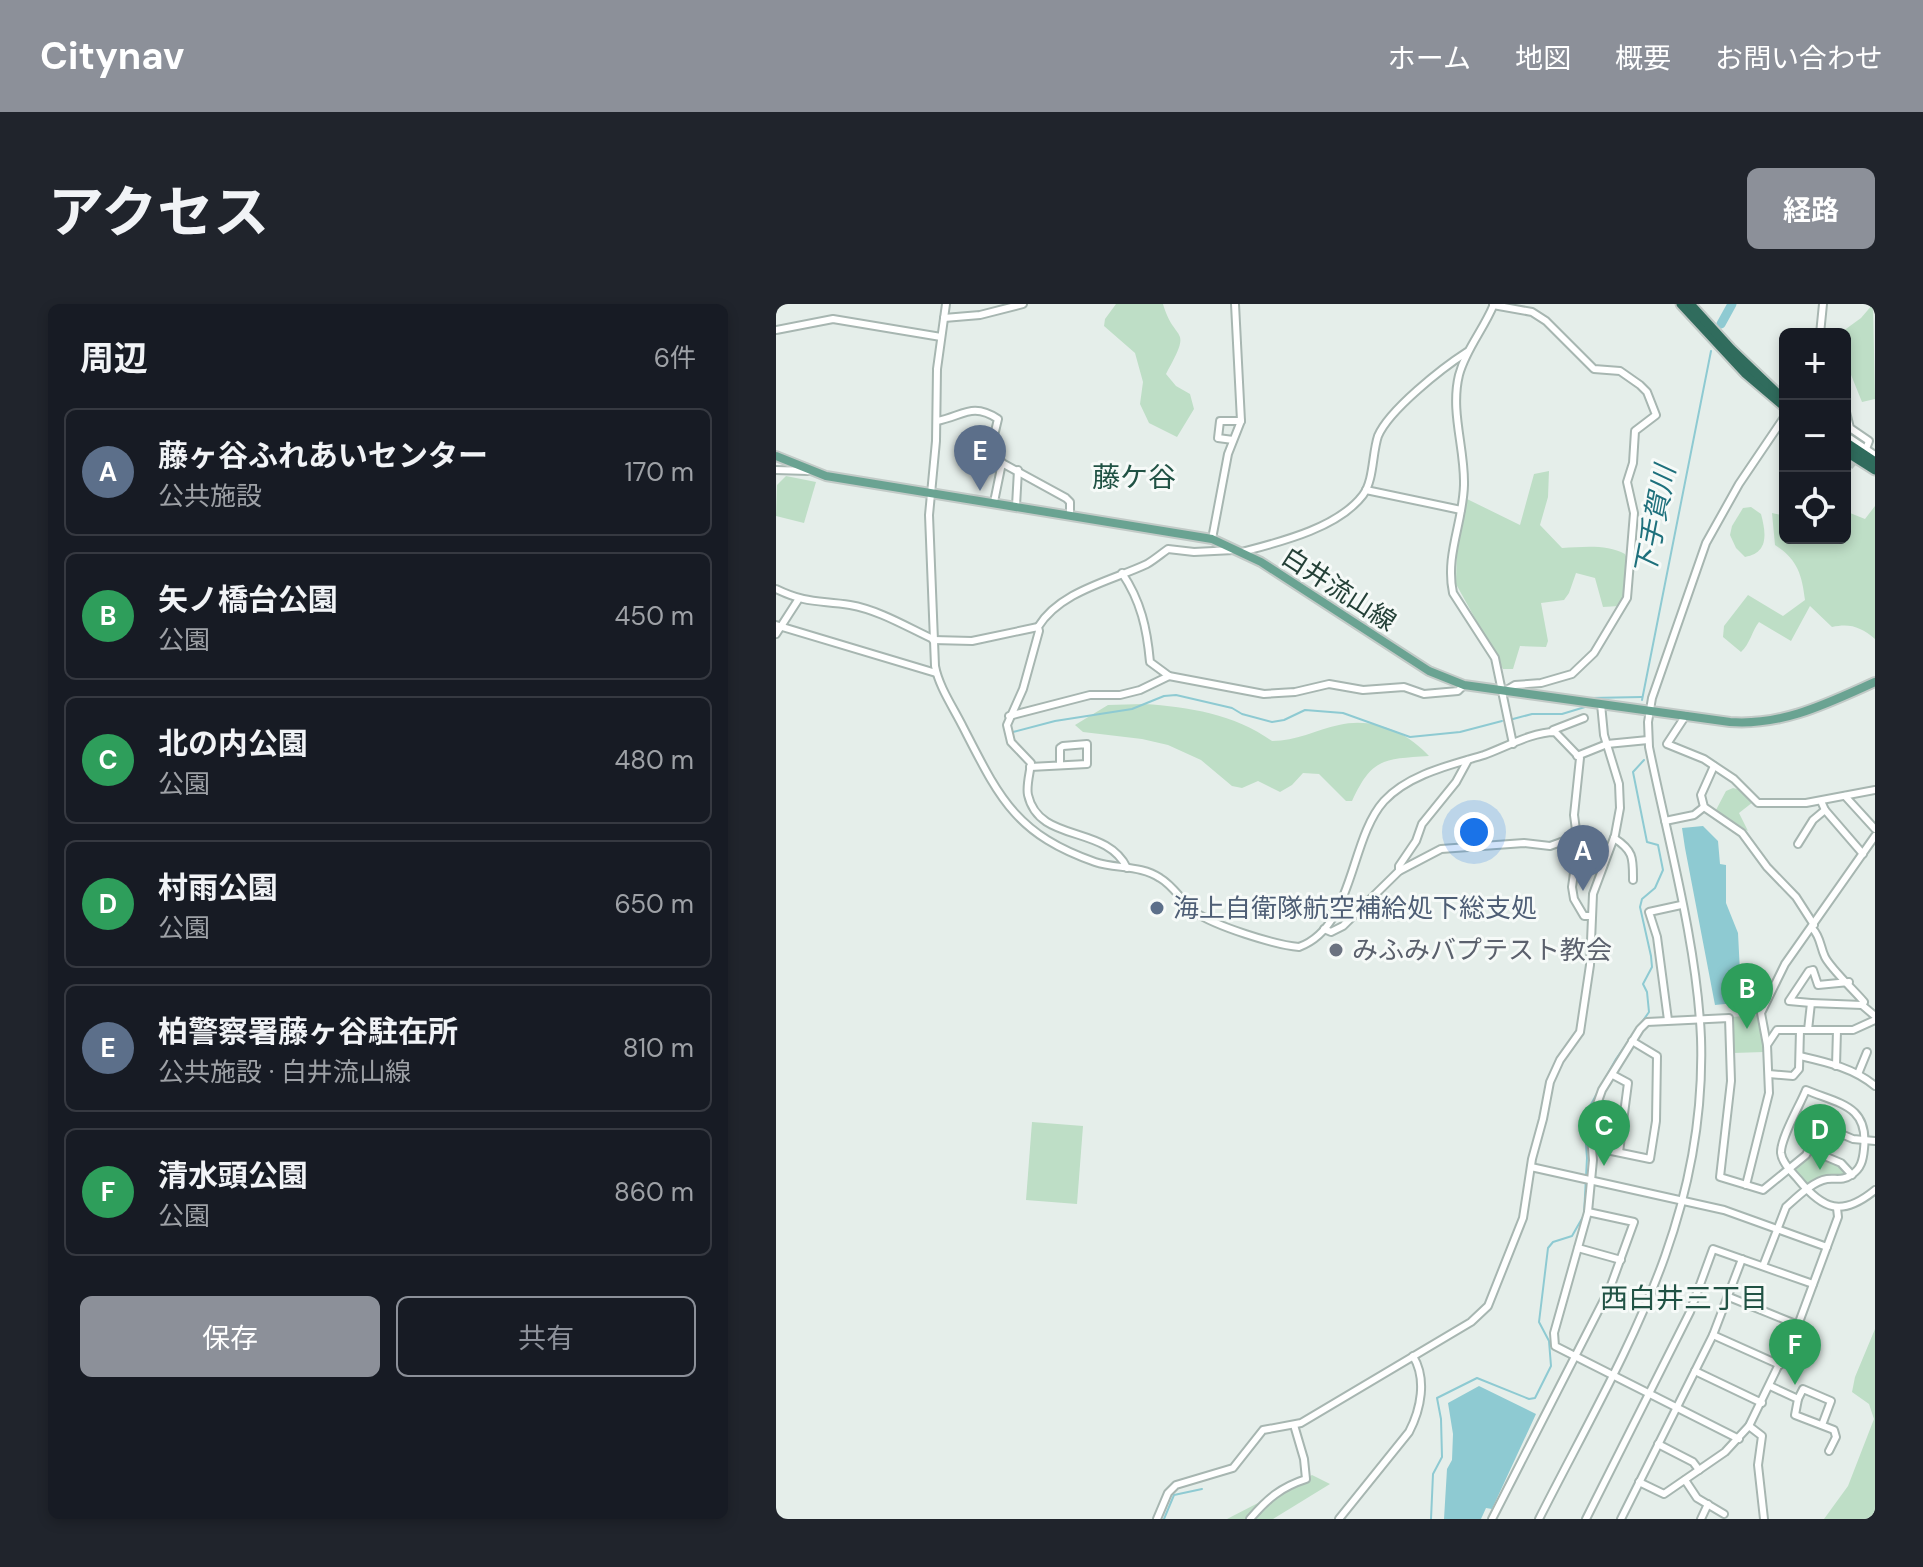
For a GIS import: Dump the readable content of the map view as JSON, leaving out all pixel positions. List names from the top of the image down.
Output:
{
  "streets": {
    "main road": ["白井流山線"]
  },
  "districts": ["藤ケ谷", "西白井三丁目"],
  "water": ["下手賀川"],
  "places": ["海上自衛隊航空補給処下総支処", "みふみバプテスト教会"],
  "page": {
    "header": "Citynav",
    "nav": [
      "ホーム",
      "地図",
      "概要",
      "お問い合わせ"
    ],
    "title": "アクセス",
    "buttons": [
      "経路",
      ["保存", "共有"]
    ],
    "heading": ["周辺", "6件"],
    "map_buttons": ["+", "−"],
    "list": [
      {
        "mark": "A",
        "name": "藤ヶ谷ふれあいセンター",
        "note": "公共施設",
        "value": "170 m"
      },
      {
        "mark": "B",
        "name": "矢ノ橋台公園",
        "note": "公園",
        "value": "450 m"
      },
      {
        "mark": "C",
        "name": "北の内公園",
        "note": "公園",
        "value": "480 m"
      },
      {
        "mark": "D",
        "name": "村雨公園",
        "note": "公園",
        "value": "650 m"
      },
      {
        "mark": "E",
        "name": "柏警察署藤ヶ谷駐在所",
        "note": "公共施設 · 白井流山線",
        "value": "810 m"
      },
      {
        "mark": "F",
        "name": "清水頭公園",
        "note": "公園",
        "value": "860 m"
      }
    ],
    "pins": [
      "E",
      "A",
      "B",
      "C",
      "D",
      "F"
    ]
  }
}
